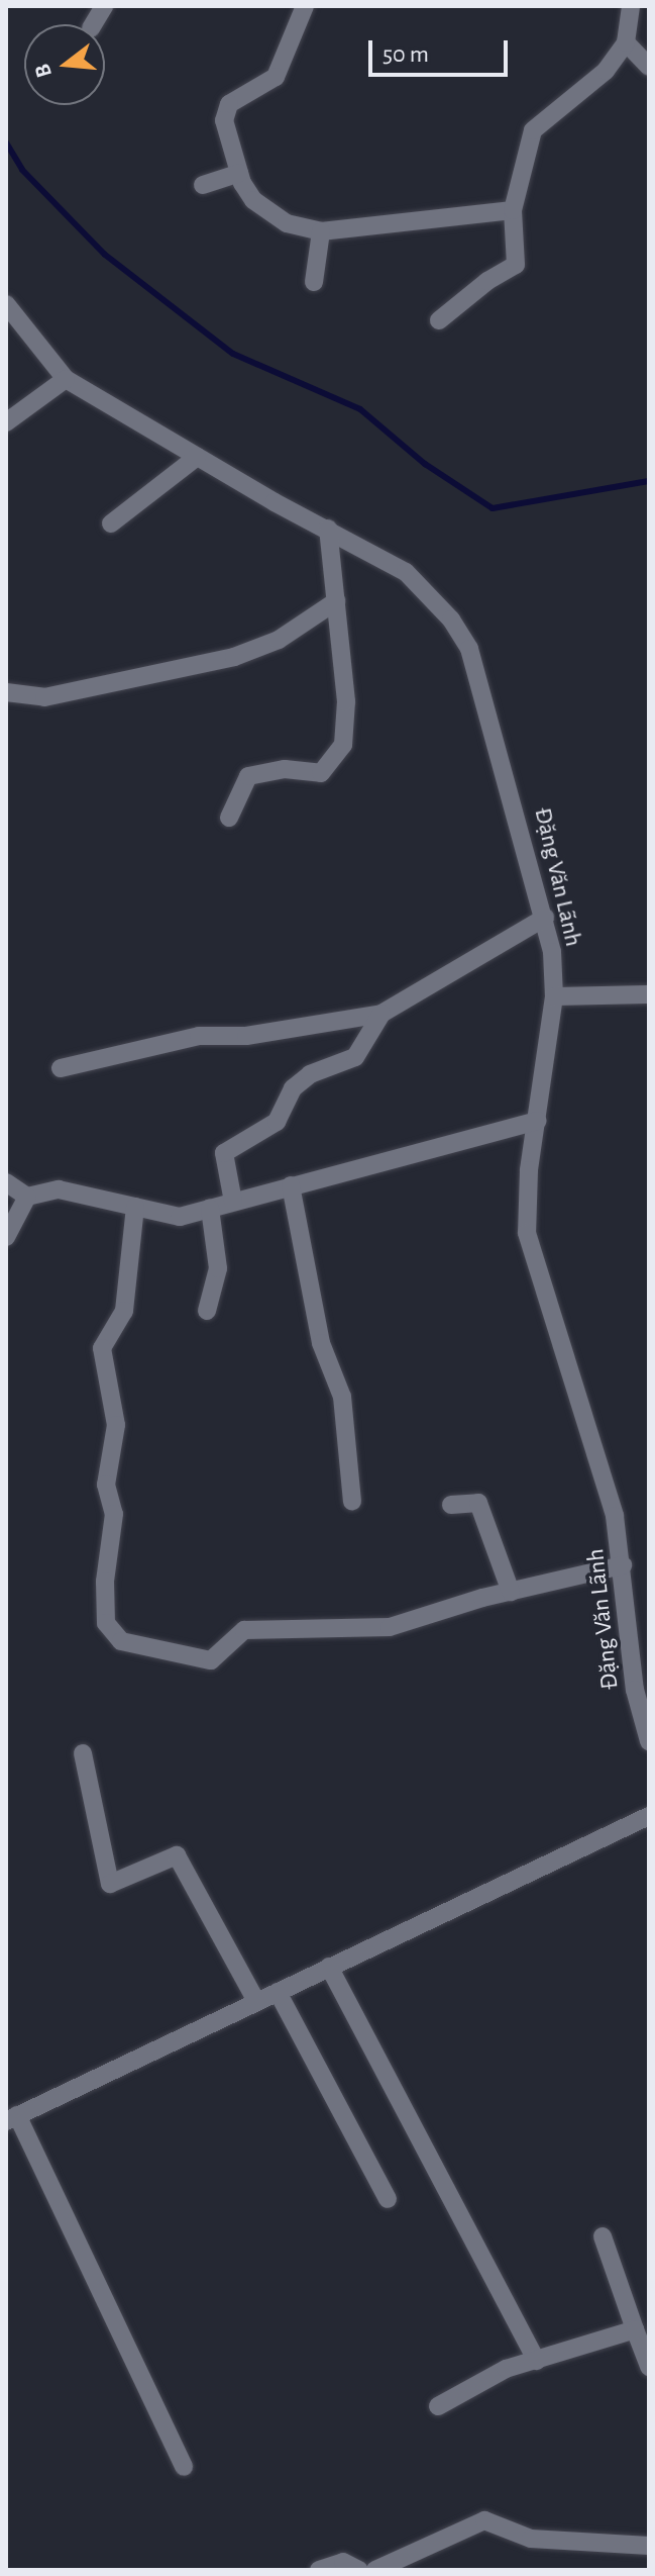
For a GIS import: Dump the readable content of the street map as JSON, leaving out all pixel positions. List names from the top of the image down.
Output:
{
  "streets": {
    "street": ["Đặng Văn Lãnh"]
  },
  "scale_bar": "50 m",
  "north": "left"
}
